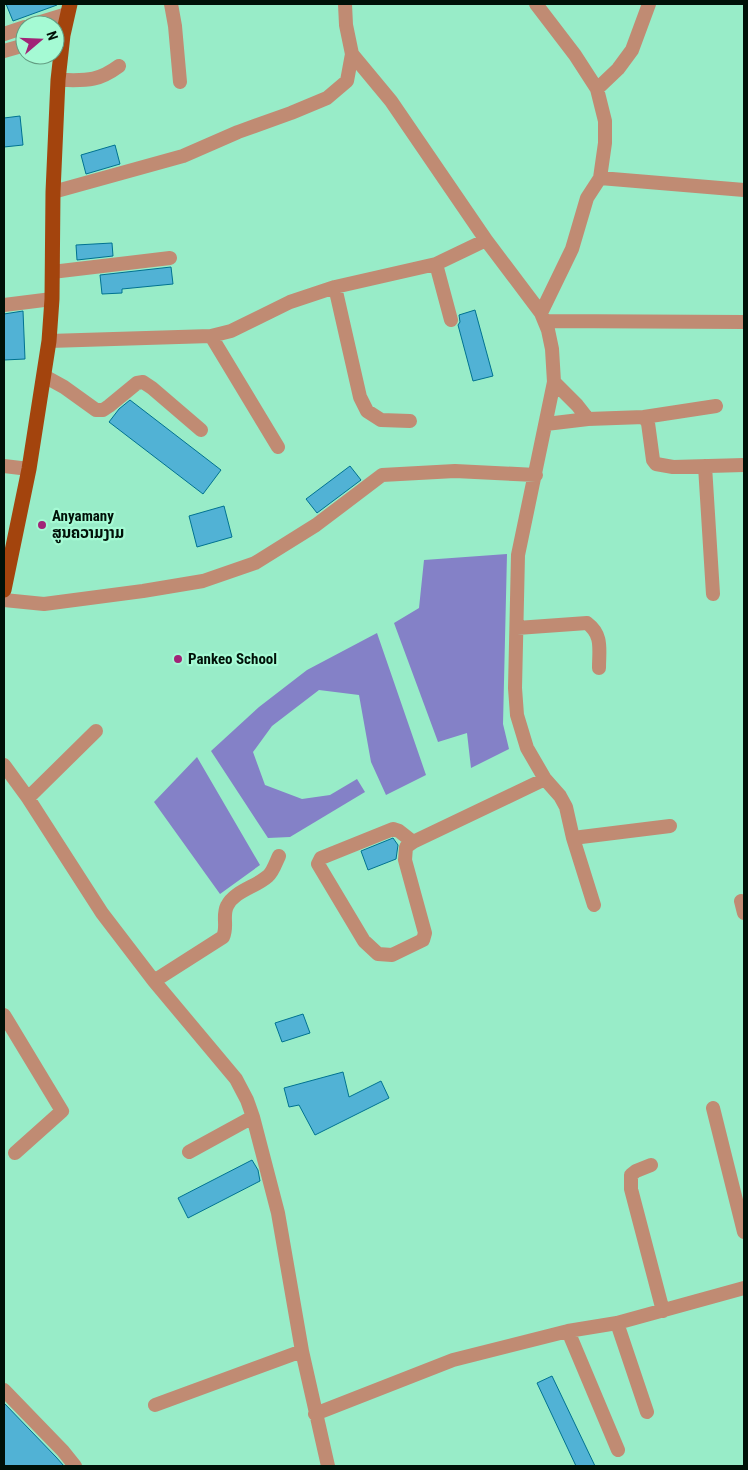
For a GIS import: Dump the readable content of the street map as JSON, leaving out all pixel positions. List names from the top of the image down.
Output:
{
  "places": ["Anyamany ສູນຄວາມງາມ", "Pankeo School"],
  "north": "right"
}
